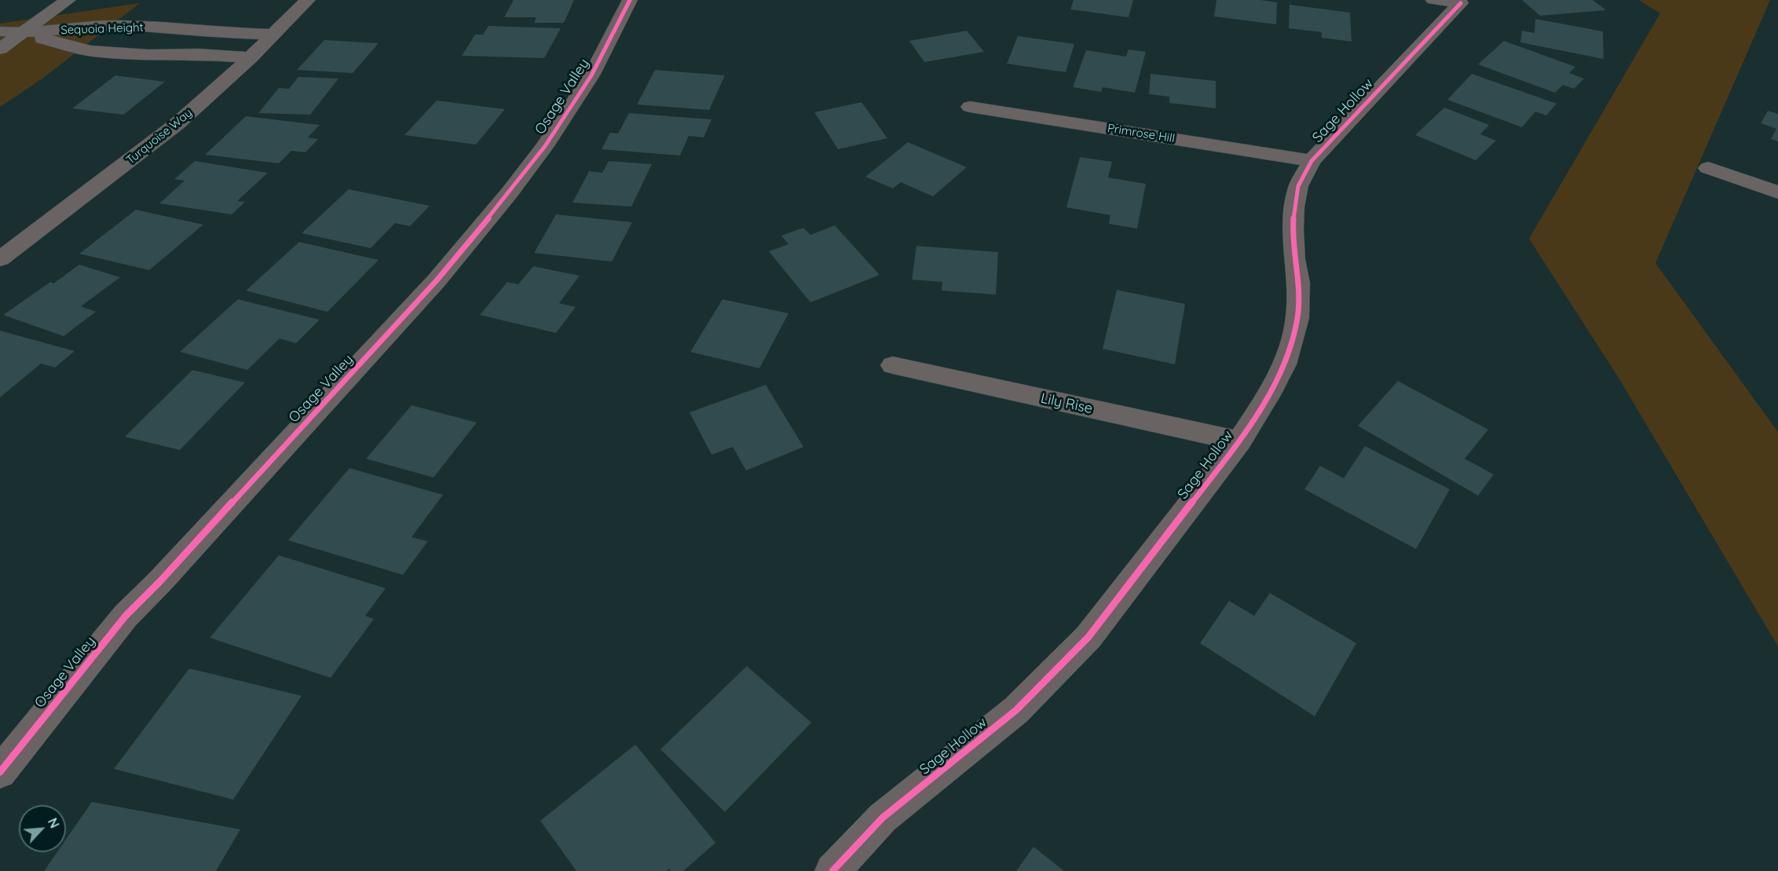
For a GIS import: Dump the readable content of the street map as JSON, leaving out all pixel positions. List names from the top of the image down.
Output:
{
  "streets": {
    "street": [
      "Sequoia Height",
      "Osage Valley",
      "Sage Hollow",
      "Primrose Hill",
      "Turquoise Way",
      "Lily Rise"
    ]
  },
  "crossings": [
    ["Sequoia Height", "Turquoise Way"],
    ["Sage Hollow", "Primrose Hill"],
    ["Sage Hollow", "Lily Rise"]
  ],
  "north": "top right"
}
